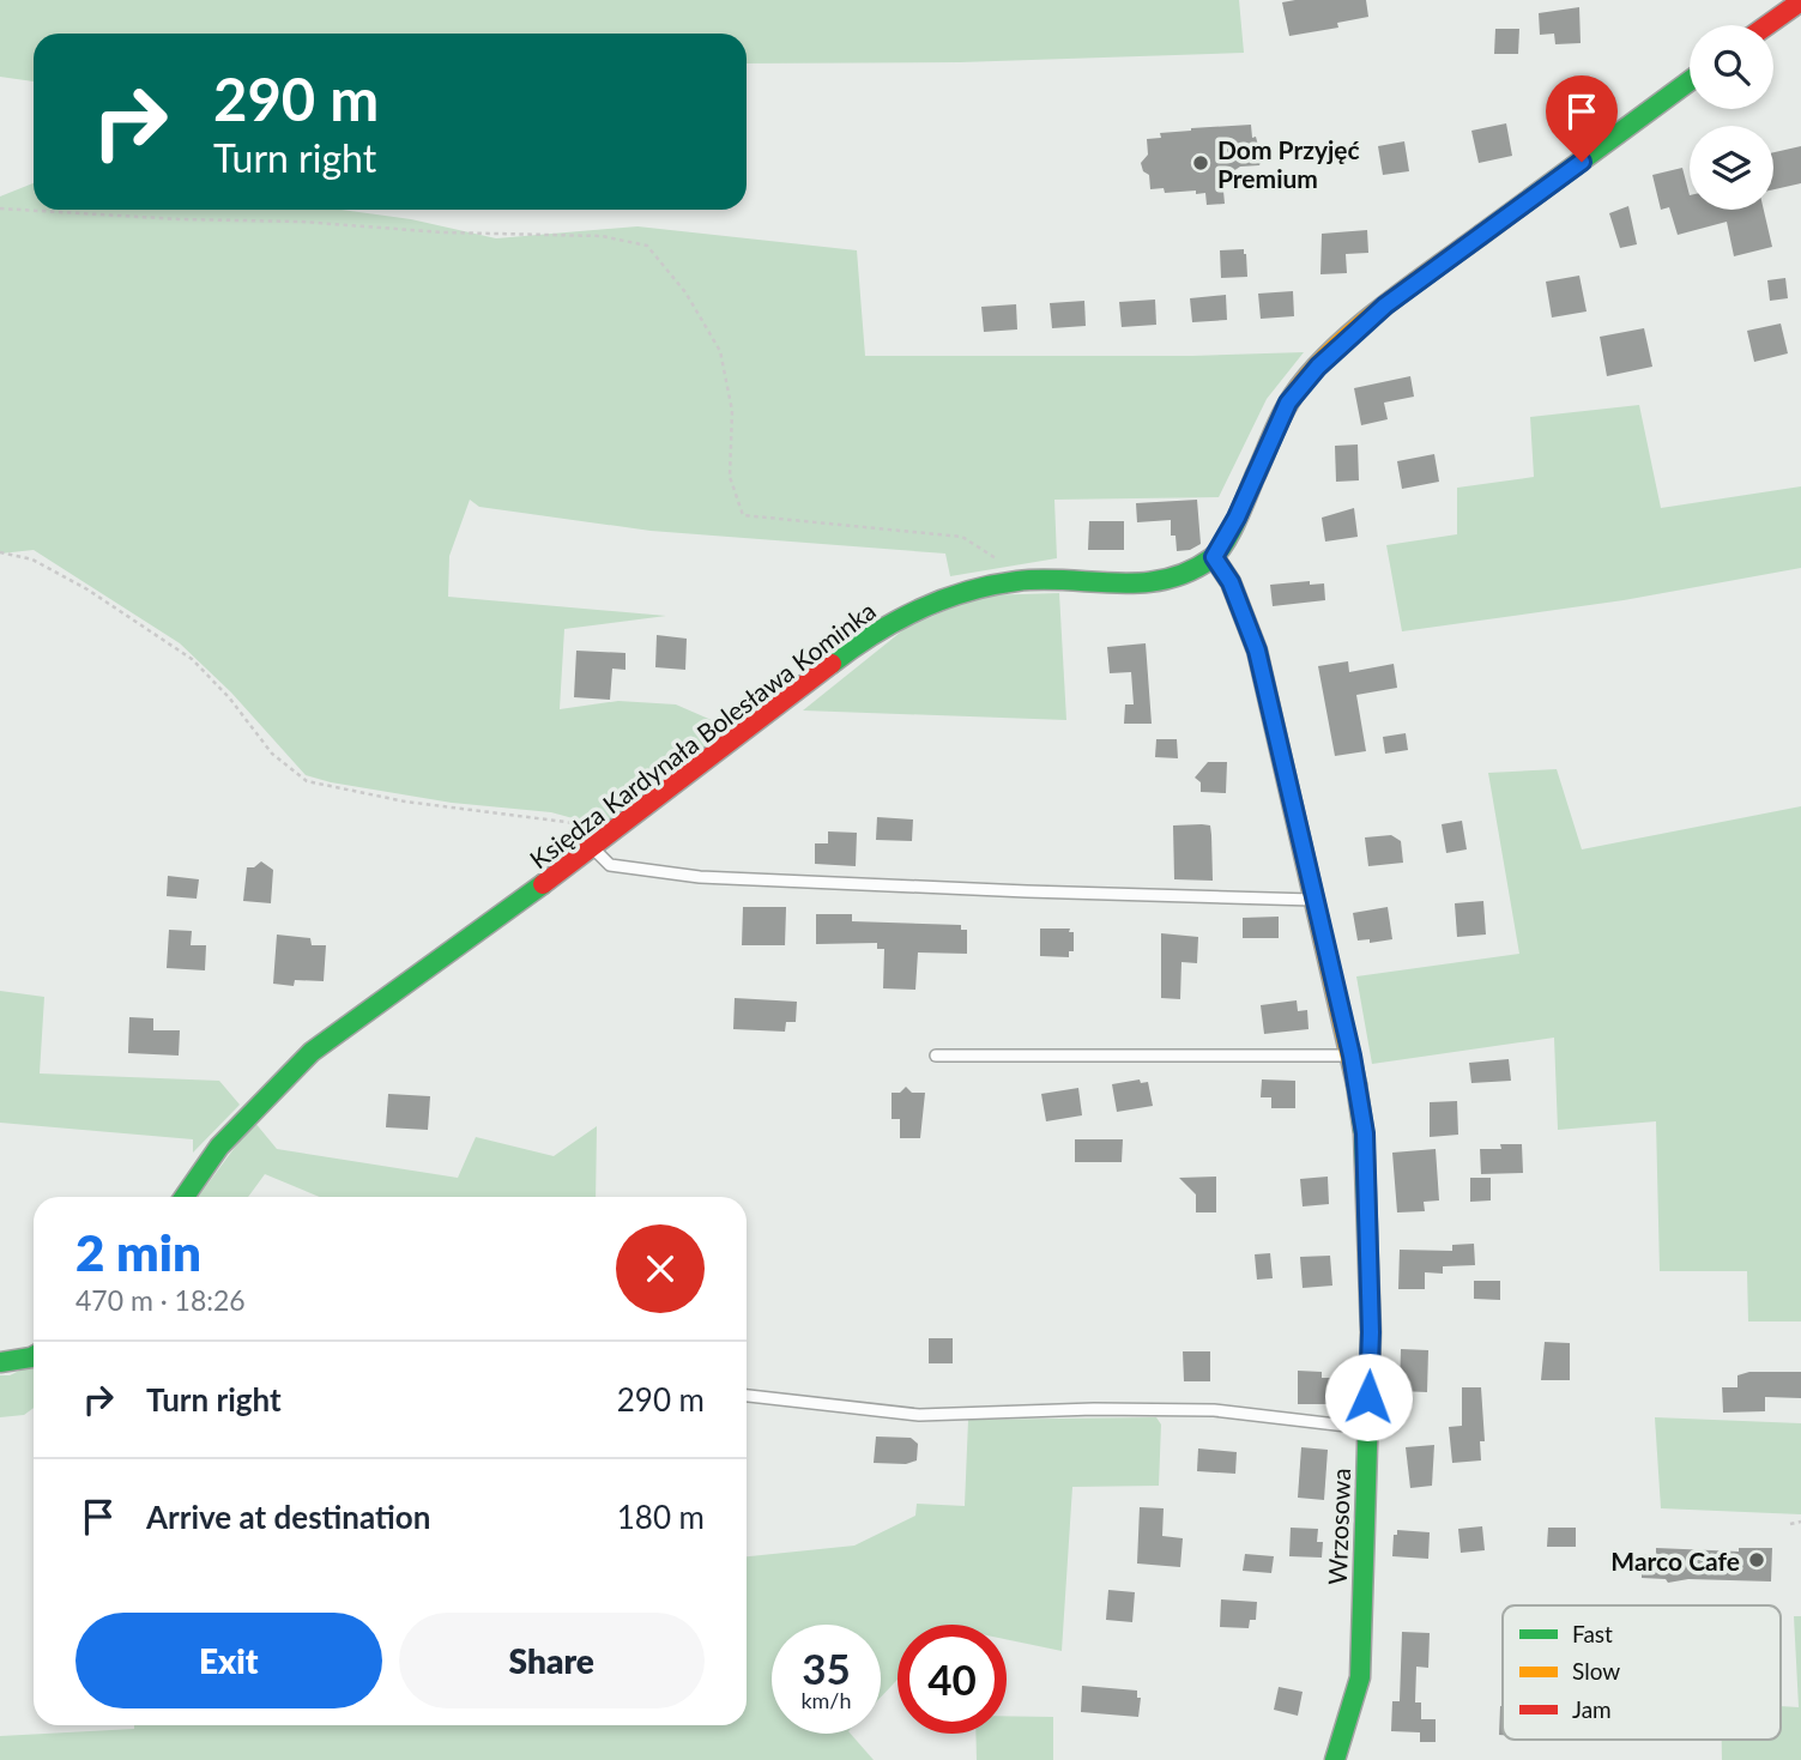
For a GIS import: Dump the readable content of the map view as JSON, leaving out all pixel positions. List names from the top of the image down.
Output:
{
  "streets": {
    "street": ["Księdza Kardynała Bolesława Kominka", "Wrzosowa"]
  },
  "crossings": [
    ["Księdza Kardynała Bolesława Kominka", "Wrzosowa"]
  ],
  "places": ["Dom Przyjęć Premium", "Marco Cafe"],
  "legend": ["Fast", "Slow", "Jam"],
  "page": {
    "turn": ["290 m", "Turn right"],
    "heading": ["2 min", "470 m · 18:26"],
    "list": [
      {
        "name": "Turn right",
        "value": "290 m"
      },
      {
        "name": "Arrive at destination",
        "value": "180 m"
      }
    ],
    "buttons": ["Exit", "Share"],
    "speed": "35 km/h",
    "limit": "40"
  }
}
